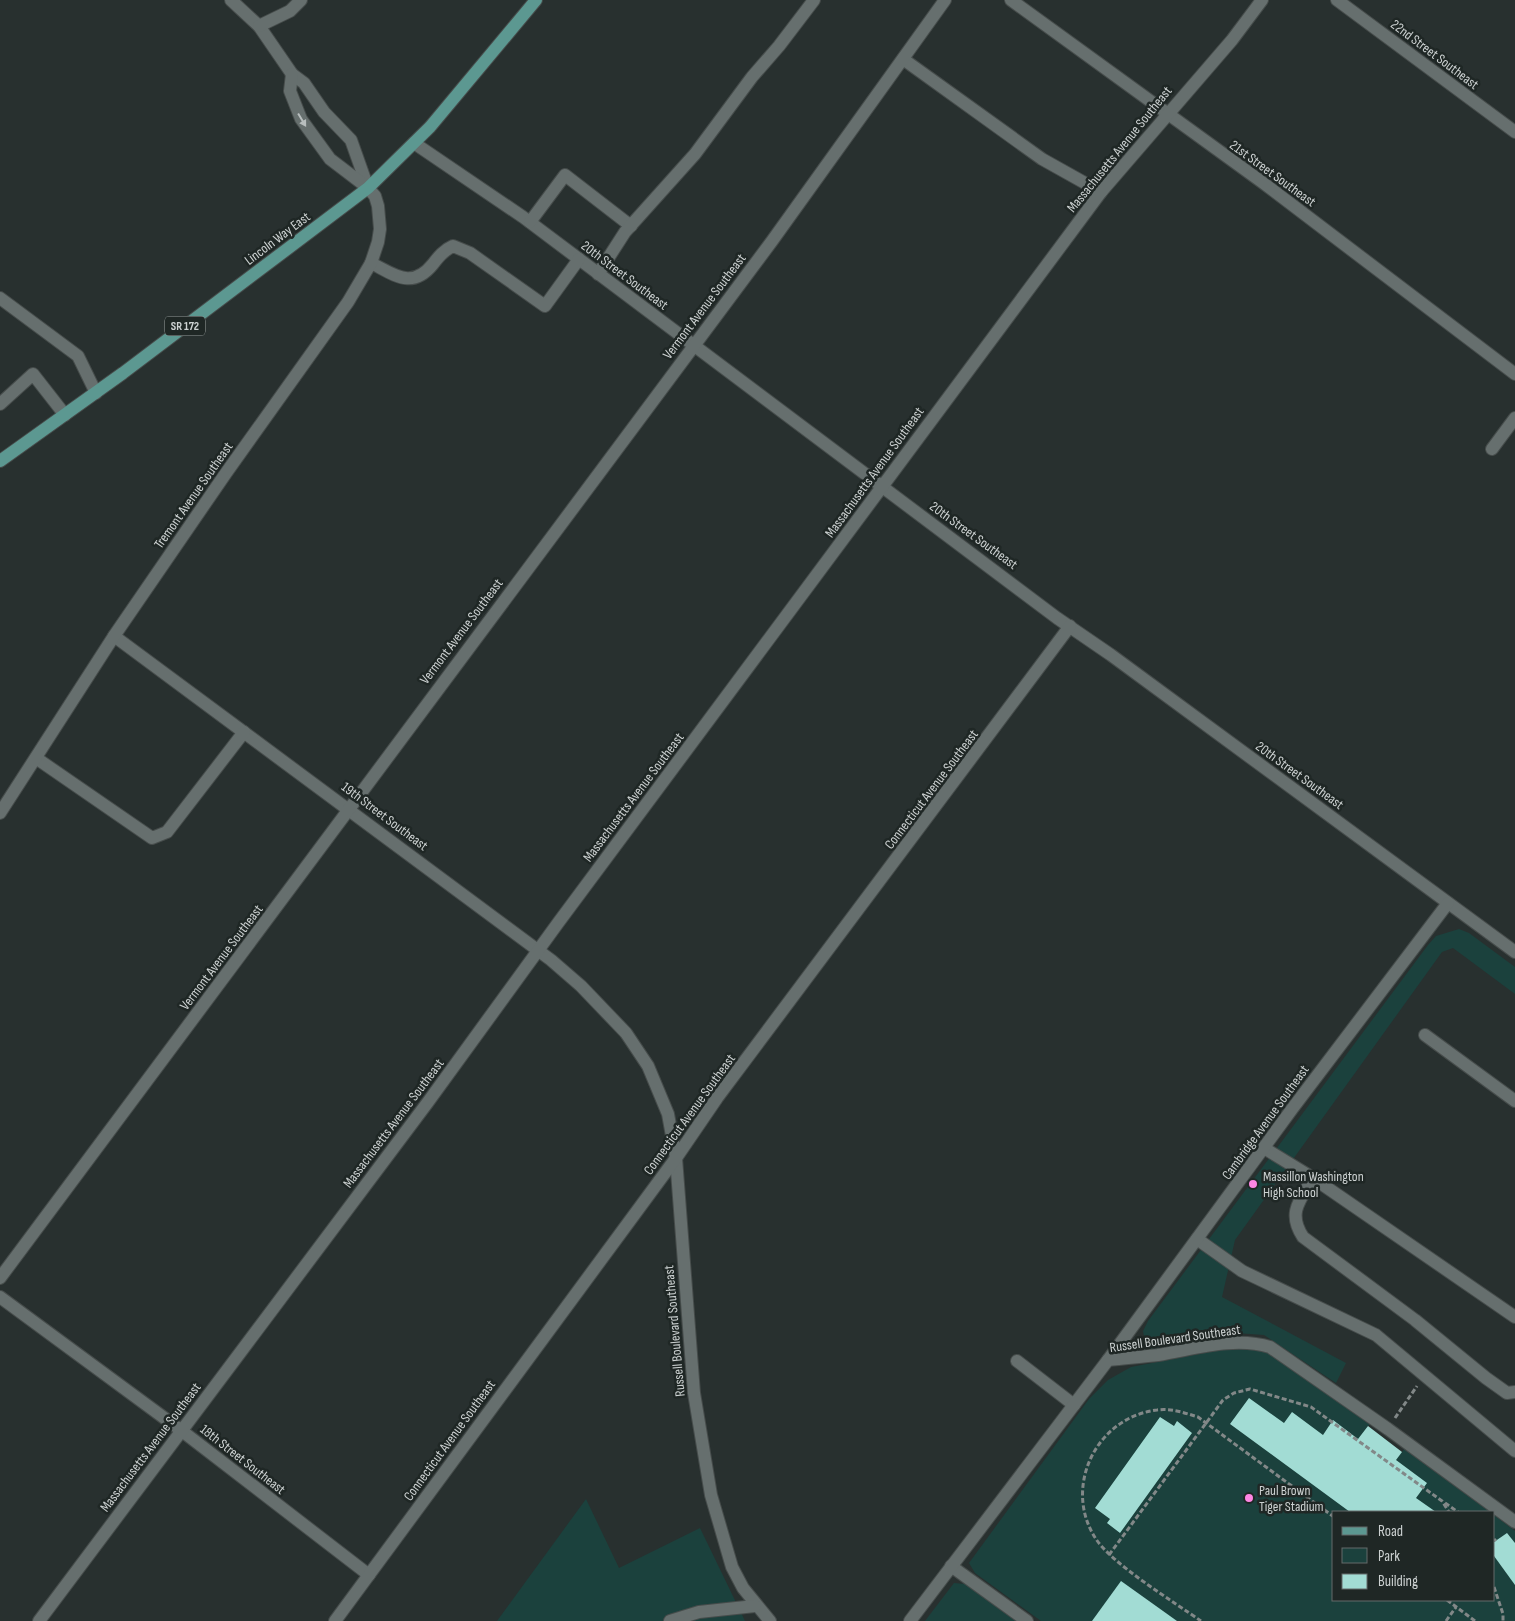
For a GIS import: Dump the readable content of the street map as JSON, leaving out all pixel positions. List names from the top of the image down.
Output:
{
  "streets": {
    "main road": ["Lincoln Way East", "SR 172"],
    "street": [
      "22nd Street Southeast",
      "Massachusetts Avenue Southeast",
      "21st Street Southeast",
      "20th Street Southeast",
      "Vermont Avenue Southeast",
      "Tremont Avenue Southeast",
      "Connecticut Avenue Southeast",
      "19th Street Southeast",
      "Cambridge Avenue Southeast",
      "Russell Boulevard Southeast",
      "18th Street Southeast"
    ]
  },
  "crossings": [
    ["Massachusetts Avenue Southeast", "21st Street Southeast"],
    ["Massachusetts Avenue Southeast", "20th Street Southeast"],
    ["Massachusetts Avenue Southeast", "19th Street Southeast"],
    ["Massachusetts Avenue Southeast", "18th Street Southeast"],
    ["Lincoln Way East", "20th Street Southeast"],
    ["Lincoln Way East", "Tremont Avenue Southeast"],
    ["20th Street Southeast", "Vermont Avenue Southeast"],
    ["20th Street Southeast", "Connecticut Avenue Southeast"],
    ["20th Street Southeast", "Cambridge Avenue Southeast"],
    ["Vermont Avenue Southeast", "19th Street Southeast"],
    ["Tremont Avenue Southeast", "19th Street Southeast"],
    ["Connecticut Avenue Southeast", "Russell Boulevard Southeast"],
    ["Connecticut Avenue Southeast", "18th Street Southeast"],
    ["19th Street Southeast", "Russell Boulevard Southeast"],
    ["Cambridge Avenue Southeast", "Russell Boulevard Southeast"]
  ],
  "places": ["Massillon Washington High School", "Paul Brown Tiger Stadium"],
  "legend": ["Road", "Park", "Building"]
}
